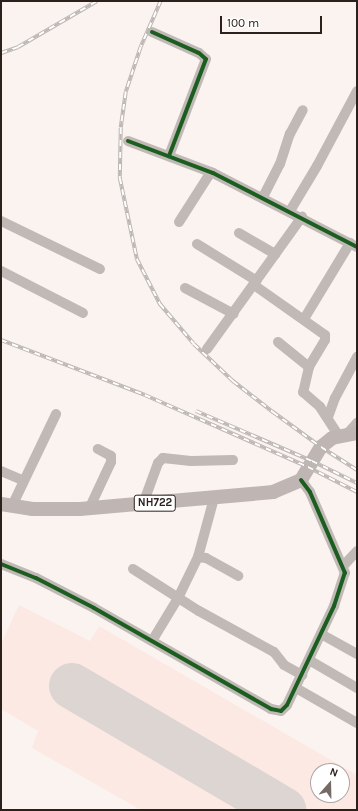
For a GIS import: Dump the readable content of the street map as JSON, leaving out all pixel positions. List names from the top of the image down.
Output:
{
  "streets": {
    "highway": ["NH722"]
  },
  "scale_bar": "100 m",
  "north": "top"
}
